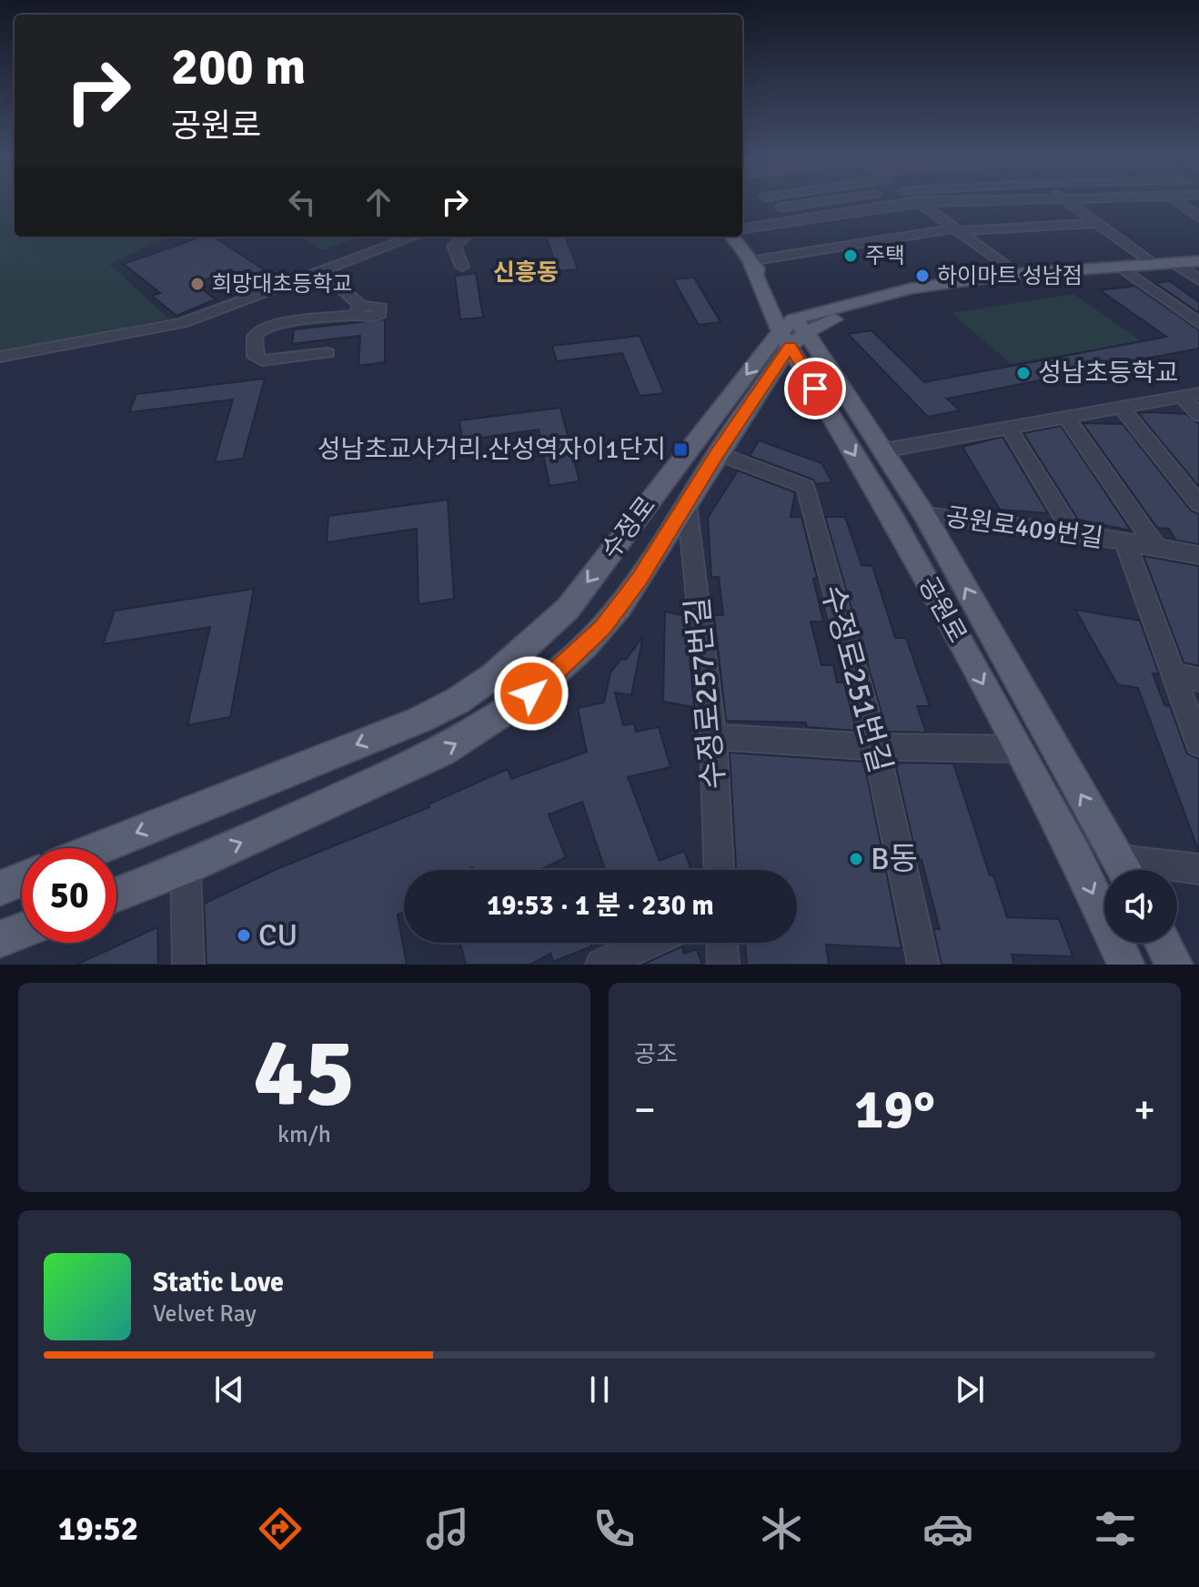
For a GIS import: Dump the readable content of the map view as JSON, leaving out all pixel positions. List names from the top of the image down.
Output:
{
  "streets": {
    "main road": ["수정로", "공원로"],
    "street": ["공원로409번길", "수정로251번길", "수정로257번길"]
  },
  "crossings": [
    ["수정로", "공원로"],
    ["수정로", "수정로251번길"],
    ["수정로", "수정로257번길"],
    ["공원로409번길", "공원로"]
  ],
  "districts": ["신흥동"],
  "places": {
    "other": [
      "주택",
      "하이마트 성남점",
      "희망대초등학교",
      "성남초등학교",
      "B동",
      "CU"
    ],
    "transit": ["성남초교사거리.산성역자이1단지"]
  },
  "page": {
    "turn": ["200 m", "공원로"],
    "limit": "50",
    "trip": "19:53 · 1 분 · 230 m",
    "tile": [
      ["45", "km/h"],
      "공조"
    ],
    "heat": ["−", "19°", "+"],
    "song": ["Static Love", "Velvet Ray"],
    "tabs": "19:52"
  }
}
